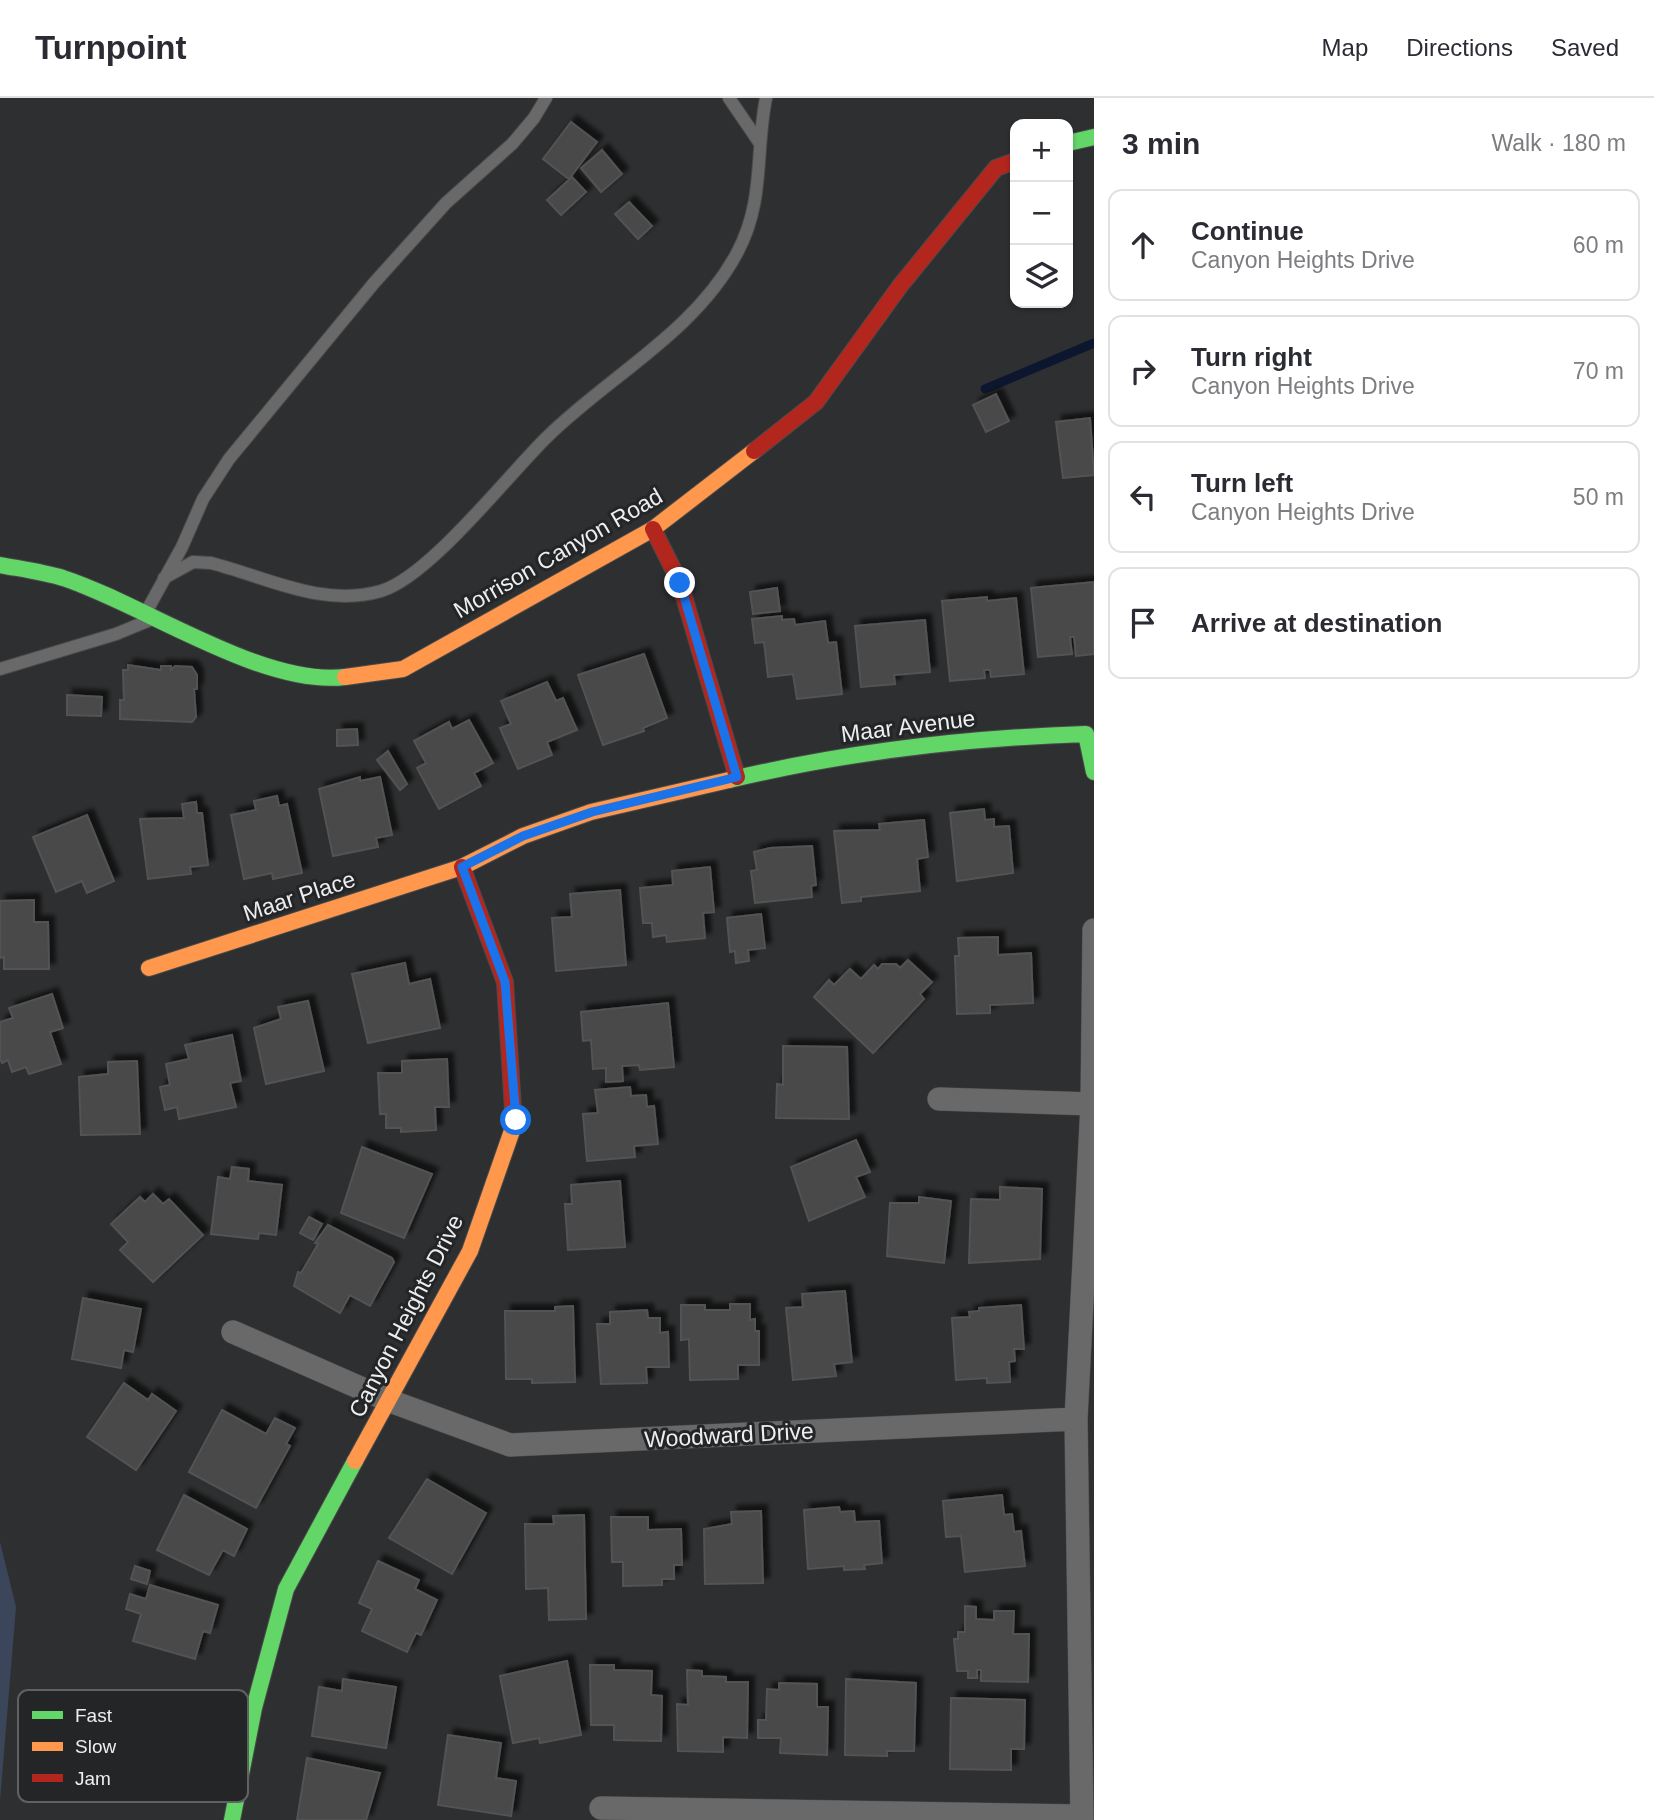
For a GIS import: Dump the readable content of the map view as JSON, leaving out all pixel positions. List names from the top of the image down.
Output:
{
  "streets": {
    "street": [
      "Morrison Canyon Road",
      "Maar Avenue",
      "Maar Place",
      "Canyon Heights Drive",
      "Woodward Drive"
    ]
  },
  "crossings": [
    ["Maar Place", "Canyon Heights Drive"],
    ["Canyon Heights Drive", "Woodward Drive"]
  ],
  "legend": ["Fast", "Slow", "Jam"],
  "page": {
    "header": "Turnpoint",
    "nav": ["Map", "Directions", "Saved"],
    "heading": ["3 min", "Walk · 180 m"],
    "map_buttons": ["+", "−"],
    "list": [
      ["Continue", "Canyon Heights Drive", "60 m"],
      ["Turn right", "Canyon Heights Drive", "70 m"],
      ["Turn left", "Canyon Heights Drive", "50 m"],
      "Arrive at destination"
    ]
  }
}
